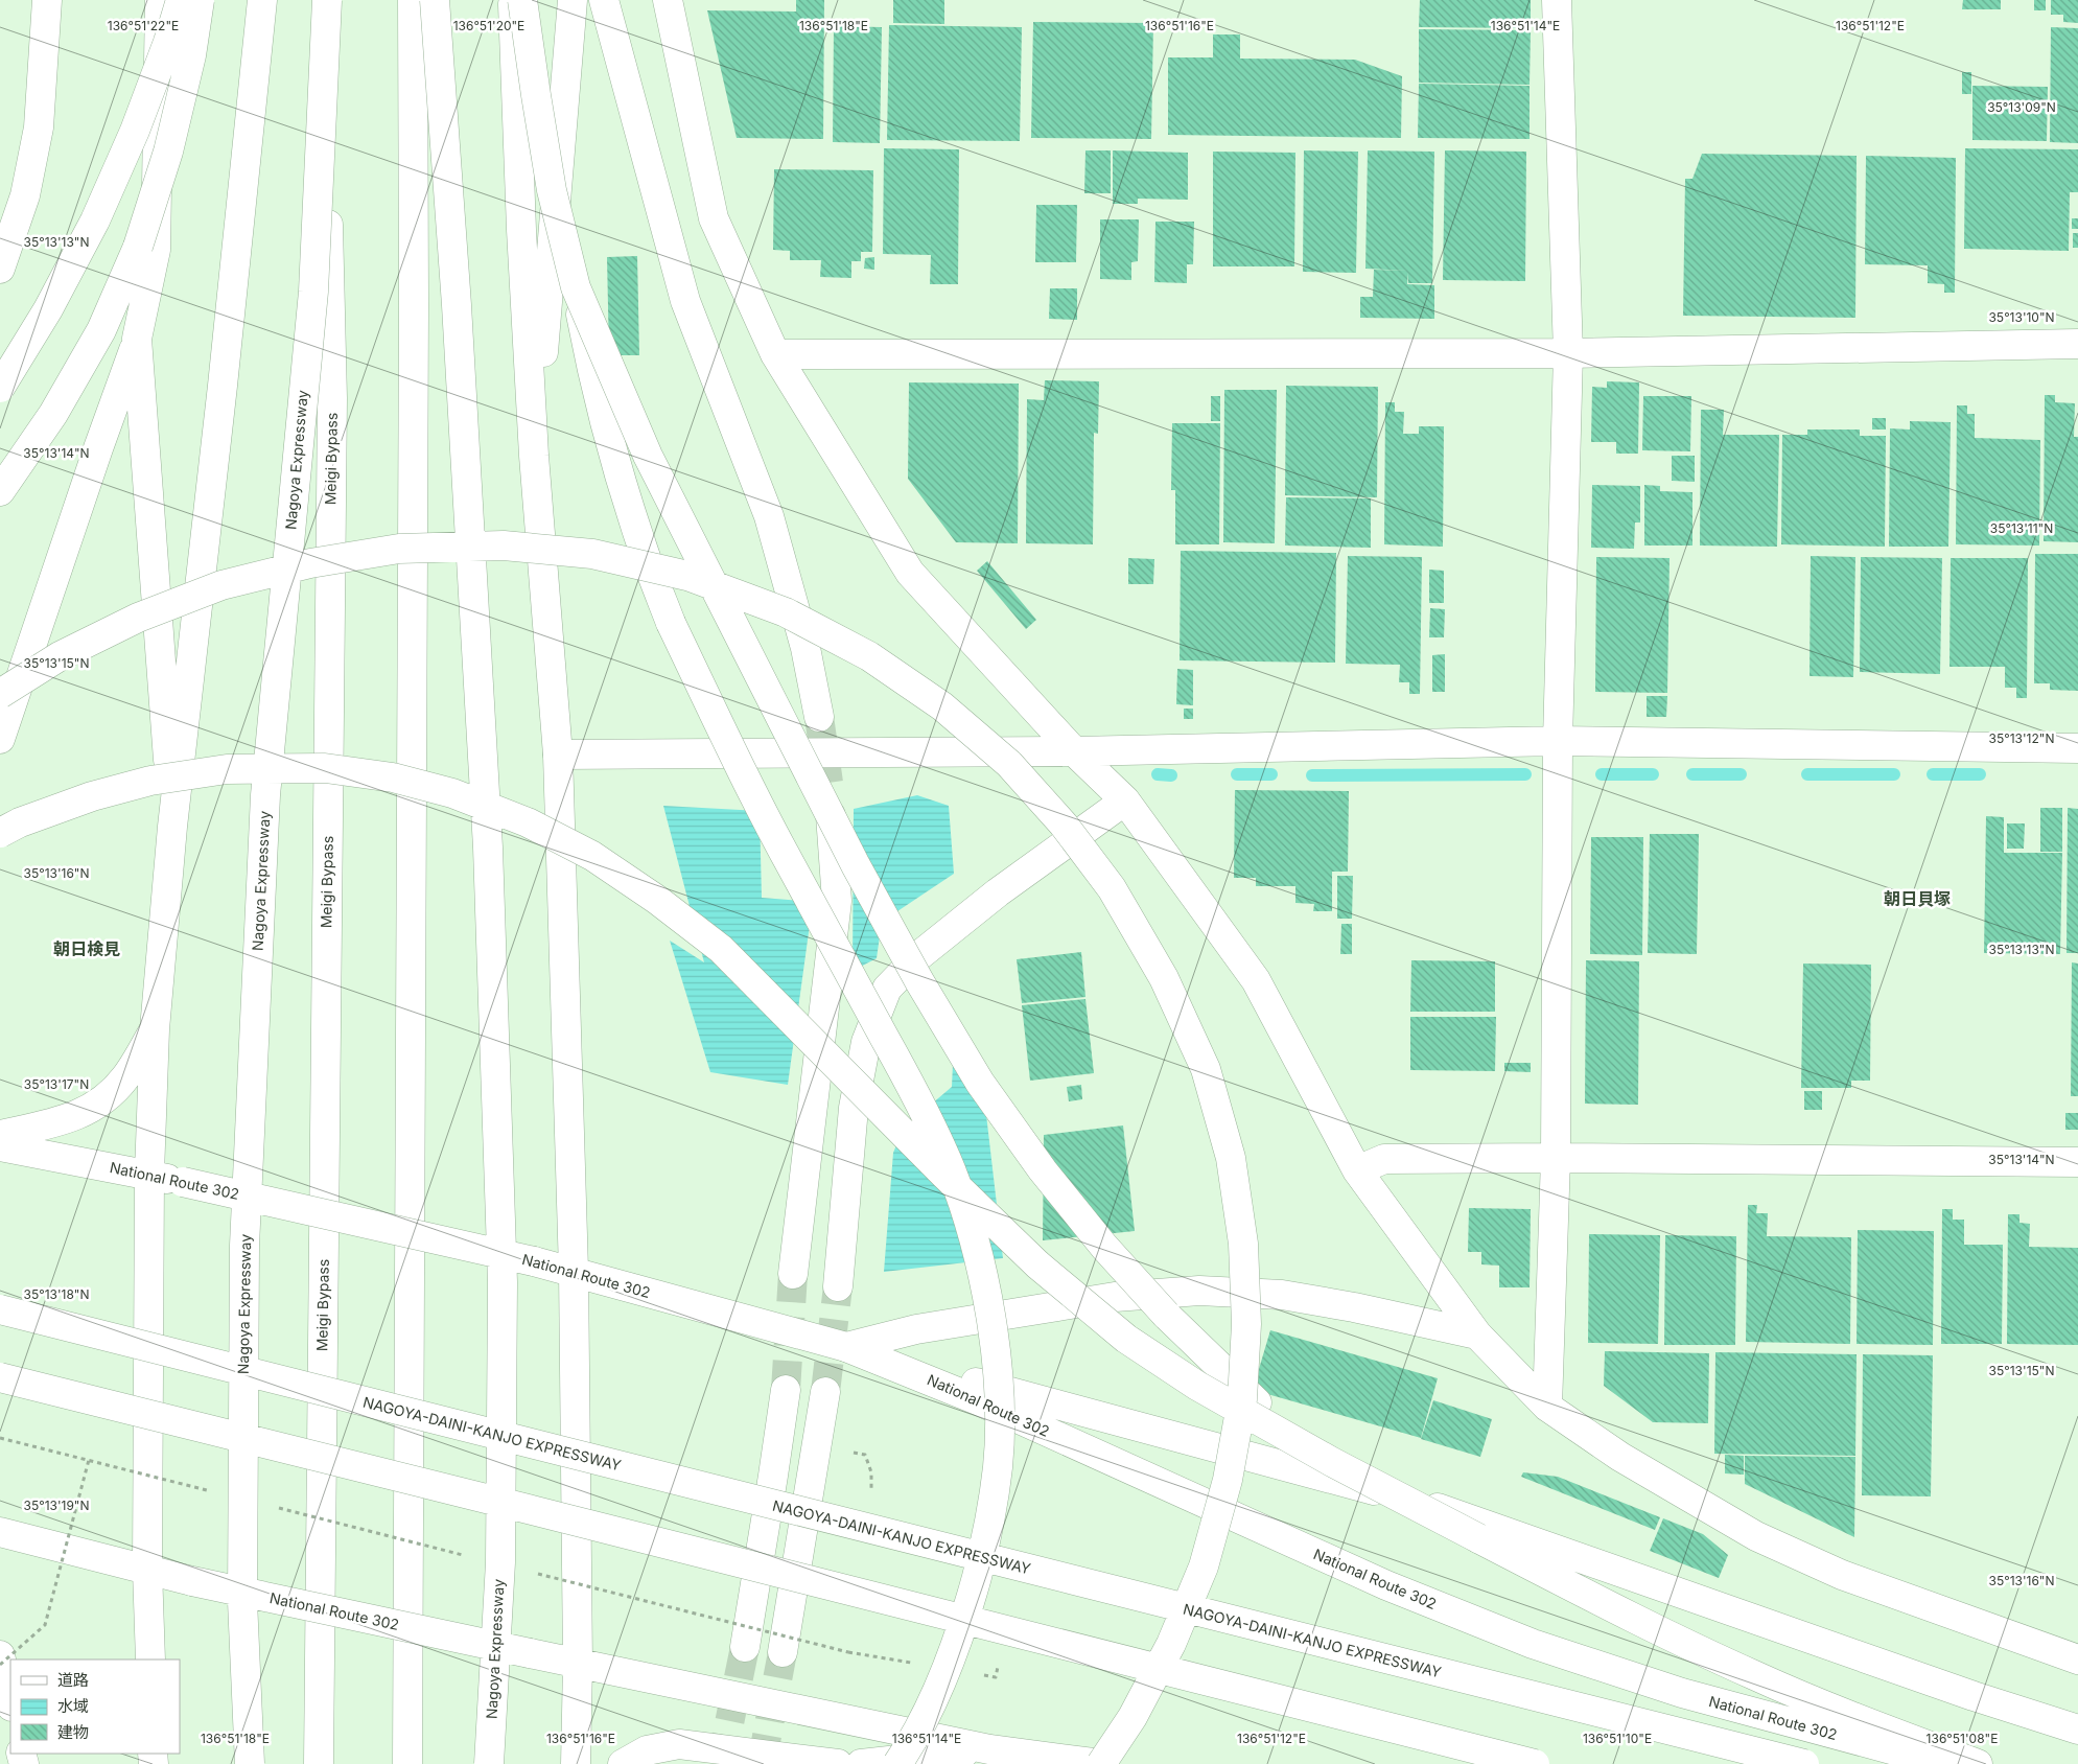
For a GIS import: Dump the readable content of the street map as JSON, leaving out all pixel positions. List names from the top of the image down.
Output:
{
  "streets": {
    "main road": [
      "Meigi Bypass",
      "Nagoya Expressway",
      "National Route 302",
      "NAGOYA-DAINI-KANJO EXPRESSWAY"
    ]
  },
  "districts": ["朝日貝塚", "朝日検見"],
  "legend": ["道路", "水域", "建物"],
  "coordinates": [
    "136°51'22\"E",
    "136°51'20\"E",
    "136°51'18\"E",
    "136°51'16\"E",
    "136°51'14\"E",
    "136°51'12\"E",
    "35°13'09\"N",
    "35°13'13\"N",
    "35°13'10\"N",
    "35°13'14\"N",
    "35°13'11\"N",
    "35°13'15\"N",
    "35°13'12\"N",
    "35°13'16\"N",
    "35°13'17\"N",
    "35°13'18\"N",
    "35°13'19\"N",
    "136°51'10\"E",
    "136°51'08\"E"
  ]
}
